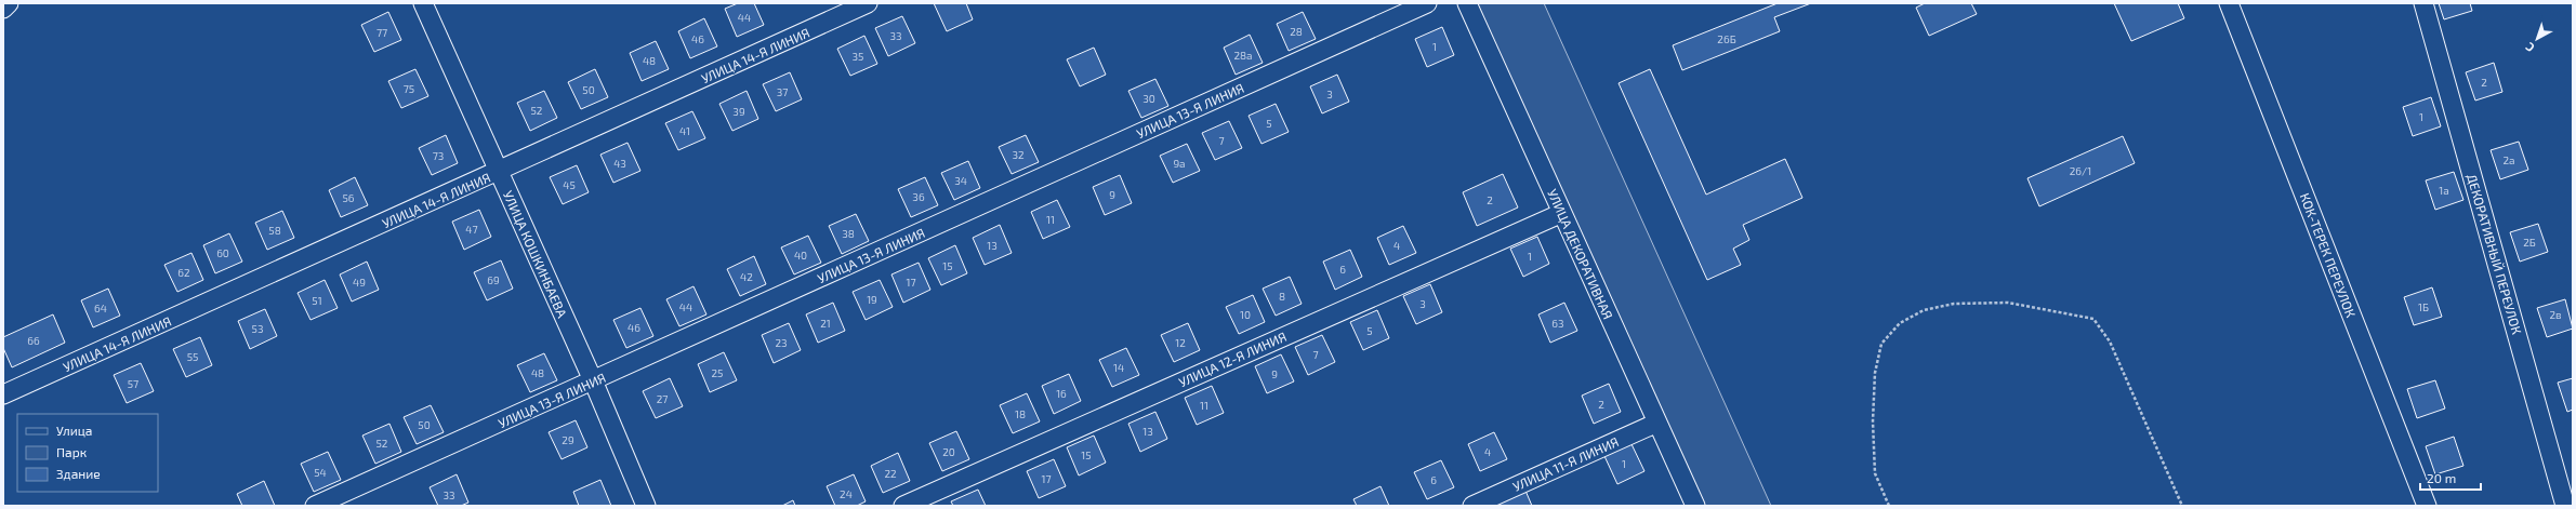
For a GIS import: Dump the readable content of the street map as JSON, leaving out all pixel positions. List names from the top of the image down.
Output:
{
  "streets": {
    "street": [
      "УЛИЦА 14-Я ЛИНИЯ",
      "УЛИЦА 13-Я ЛИНИЯ",
      "УЛИЦА КОШКИНБАЕВА",
      "УЛИЦА ДЕКОРАТИВНАЯ",
      "ДЕКОРАТИВНЫЙ ПЕРЕУЛОК",
      "КОК-ТЕРЕК ПЕРЕУЛОК",
      "УЛИЦА 12-Я ЛИНИЯ",
      "УЛИЦА 11-Я ЛИНИЯ"
    ]
  },
  "crossings": [
    ["УЛИЦА 14-Я ЛИНИЯ", "УЛИЦА КОШКИНБАЕВА"],
    ["УЛИЦА 13-Я ЛИНИЯ", "УЛИЦА КОШКИНБАЕВА"],
    ["УЛИЦА ДЕКОРАТИВНАЯ", "УЛИЦА 12-Я ЛИНИЯ"],
    ["УЛИЦА ДЕКОРАТИВНАЯ", "УЛИЦА 11-Я ЛИНИЯ"]
  ],
  "house_numbers": [
    "44",
    "28",
    "77",
    "33",
    "46",
    "26Б",
    "1",
    "28а",
    "35",
    "48",
    "2",
    "75",
    "50",
    "37",
    "3",
    "30",
    "52",
    "39",
    "1",
    "5",
    "41",
    "7",
    "32",
    "73",
    "2а",
    "43",
    "9а",
    "26/1",
    "34",
    "45",
    "1а",
    "9",
    "36",
    "56",
    "2",
    "11",
    "47",
    "58",
    "38",
    "2Б",
    "13",
    "4",
    "60",
    "40",
    "1",
    "15",
    "6",
    "62",
    "42",
    "69",
    "49",
    "17",
    "8",
    "19",
    "51",
    "3",
    "44",
    "1Б",
    "64",
    "10",
    "2в",
    "21",
    "63",
    "46",
    "53",
    "5",
    "66",
    "23",
    "12",
    "7",
    "55",
    "14",
    "48",
    "25",
    "9",
    "57",
    "16",
    "27",
    "2",
    "11",
    "18",
    "50",
    "13",
    "29",
    "52",
    "20",
    "4",
    "15",
    "1",
    "54",
    "22",
    "17",
    "6",
    "24",
    "33"
  ],
  "legend": ["Улица", "Парк", "Здание"],
  "scale_bar": "20 m",
  "north": "bottom left"
}
